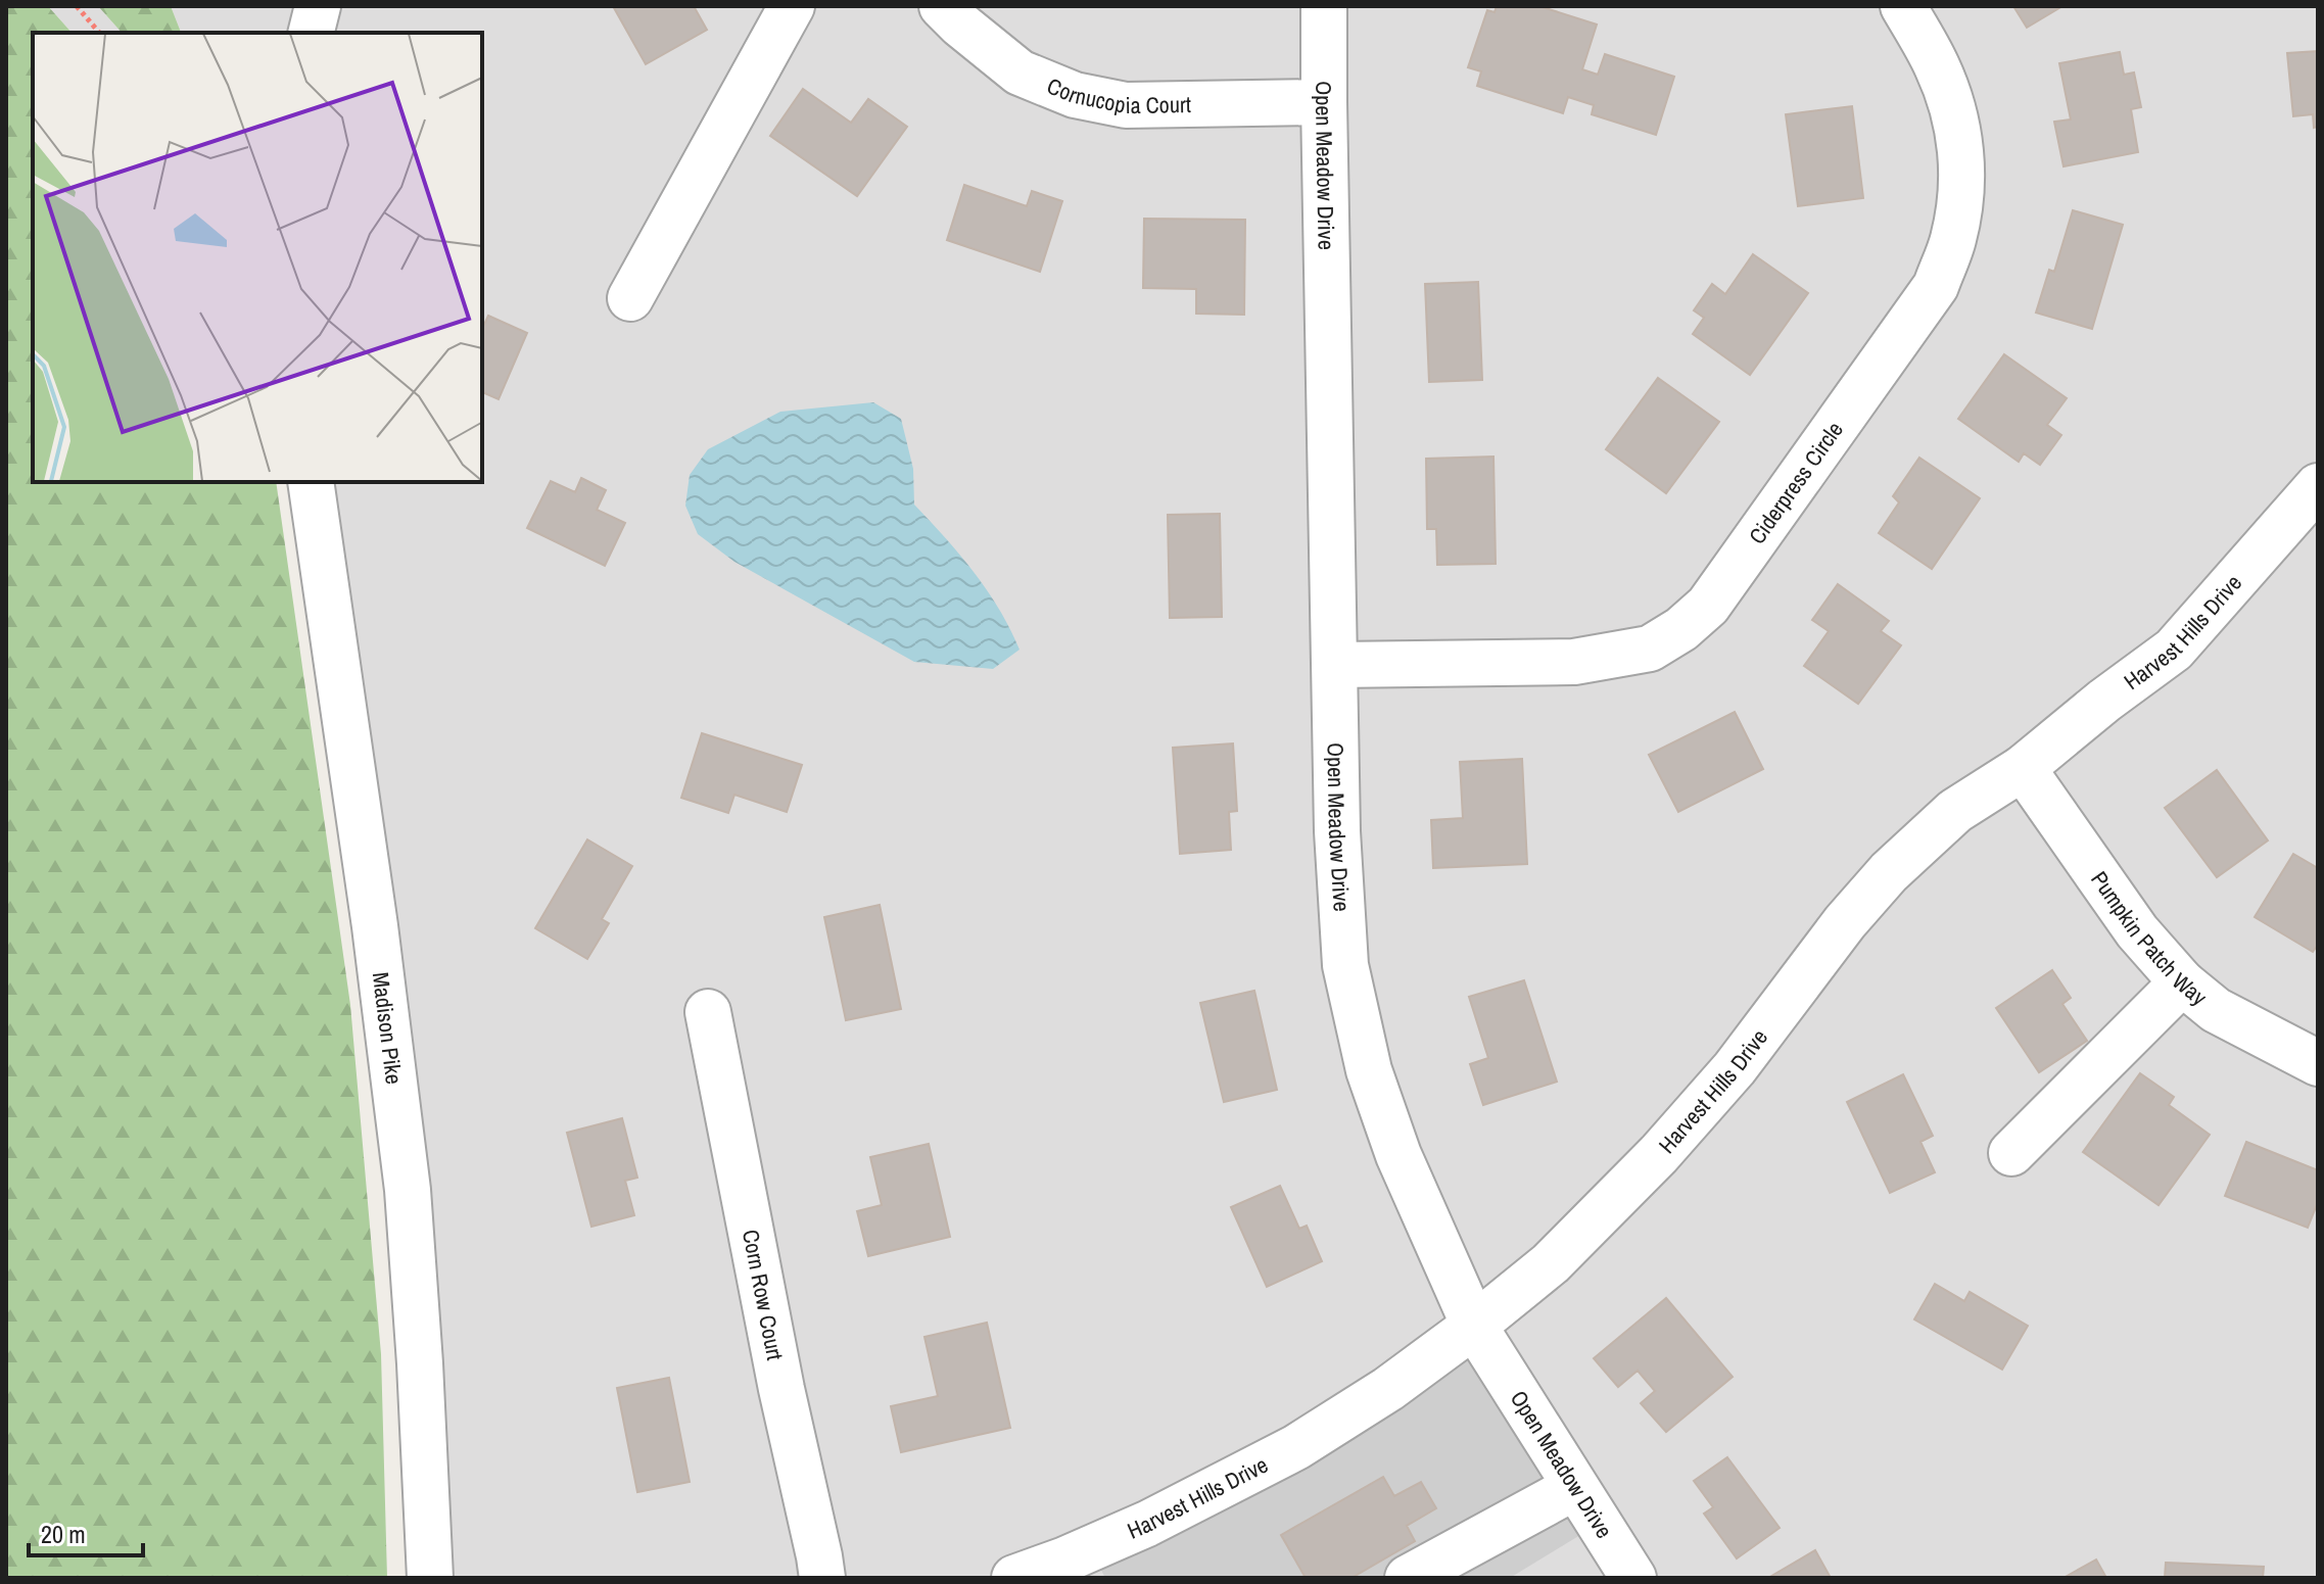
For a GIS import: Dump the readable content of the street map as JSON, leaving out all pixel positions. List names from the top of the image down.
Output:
{
  "streets": {
    "street": [
      "Cornucopia Court",
      "Open Meadow Drive",
      "Ciderpress Circle",
      "Harvest Hills Drive",
      "Pumpkin Patch Way",
      "Madison Pike",
      "Corn Row Court"
    ]
  },
  "crossings": [
    ["Cornucopia Court", "Open Meadow Drive"],
    ["Open Meadow Drive", "Ciderpress Circle"],
    ["Open Meadow Drive", "Harvest Hills Drive"],
    ["Harvest Hills Drive", "Pumpkin Patch Way"]
  ],
  "scale_bar": "20 m"
}
